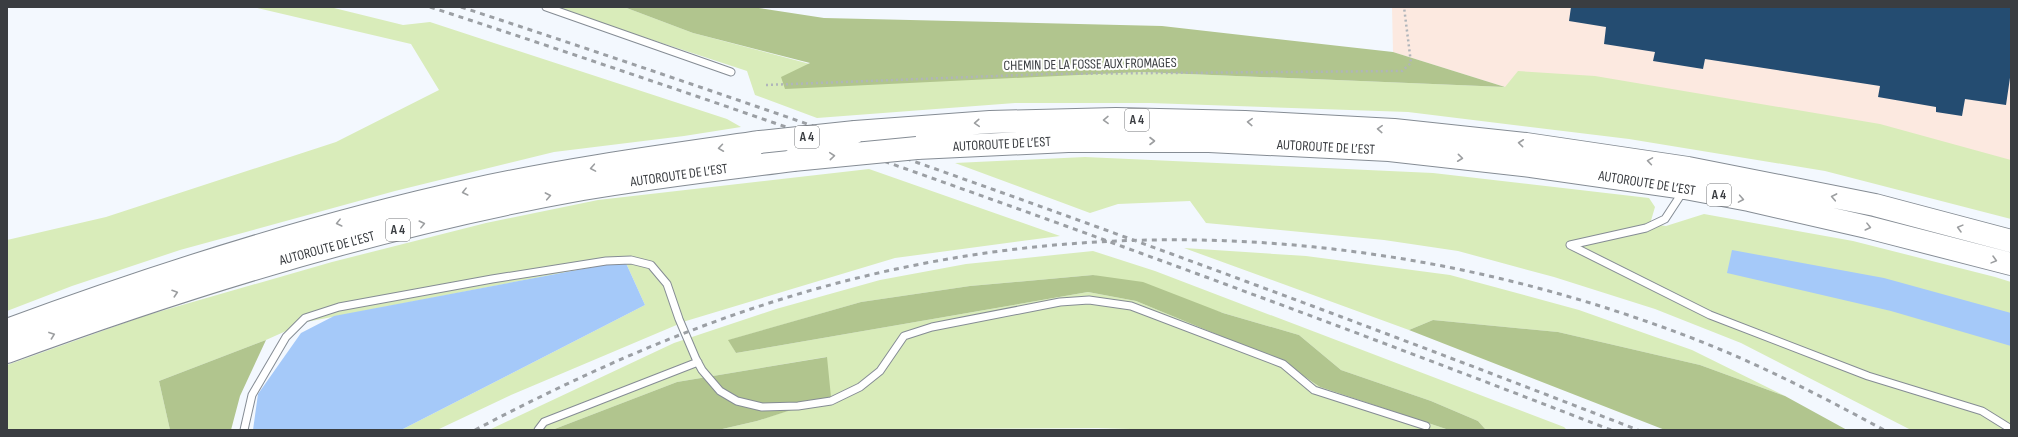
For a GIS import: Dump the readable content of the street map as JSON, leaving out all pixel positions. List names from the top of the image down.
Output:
{
  "streets": {
    "highway": ["A 4", "AUTOROUTE DE L’EST"],
    "path": ["CHEMIN DE LA FOSSE AUX FROMAGES"]
  }
}
